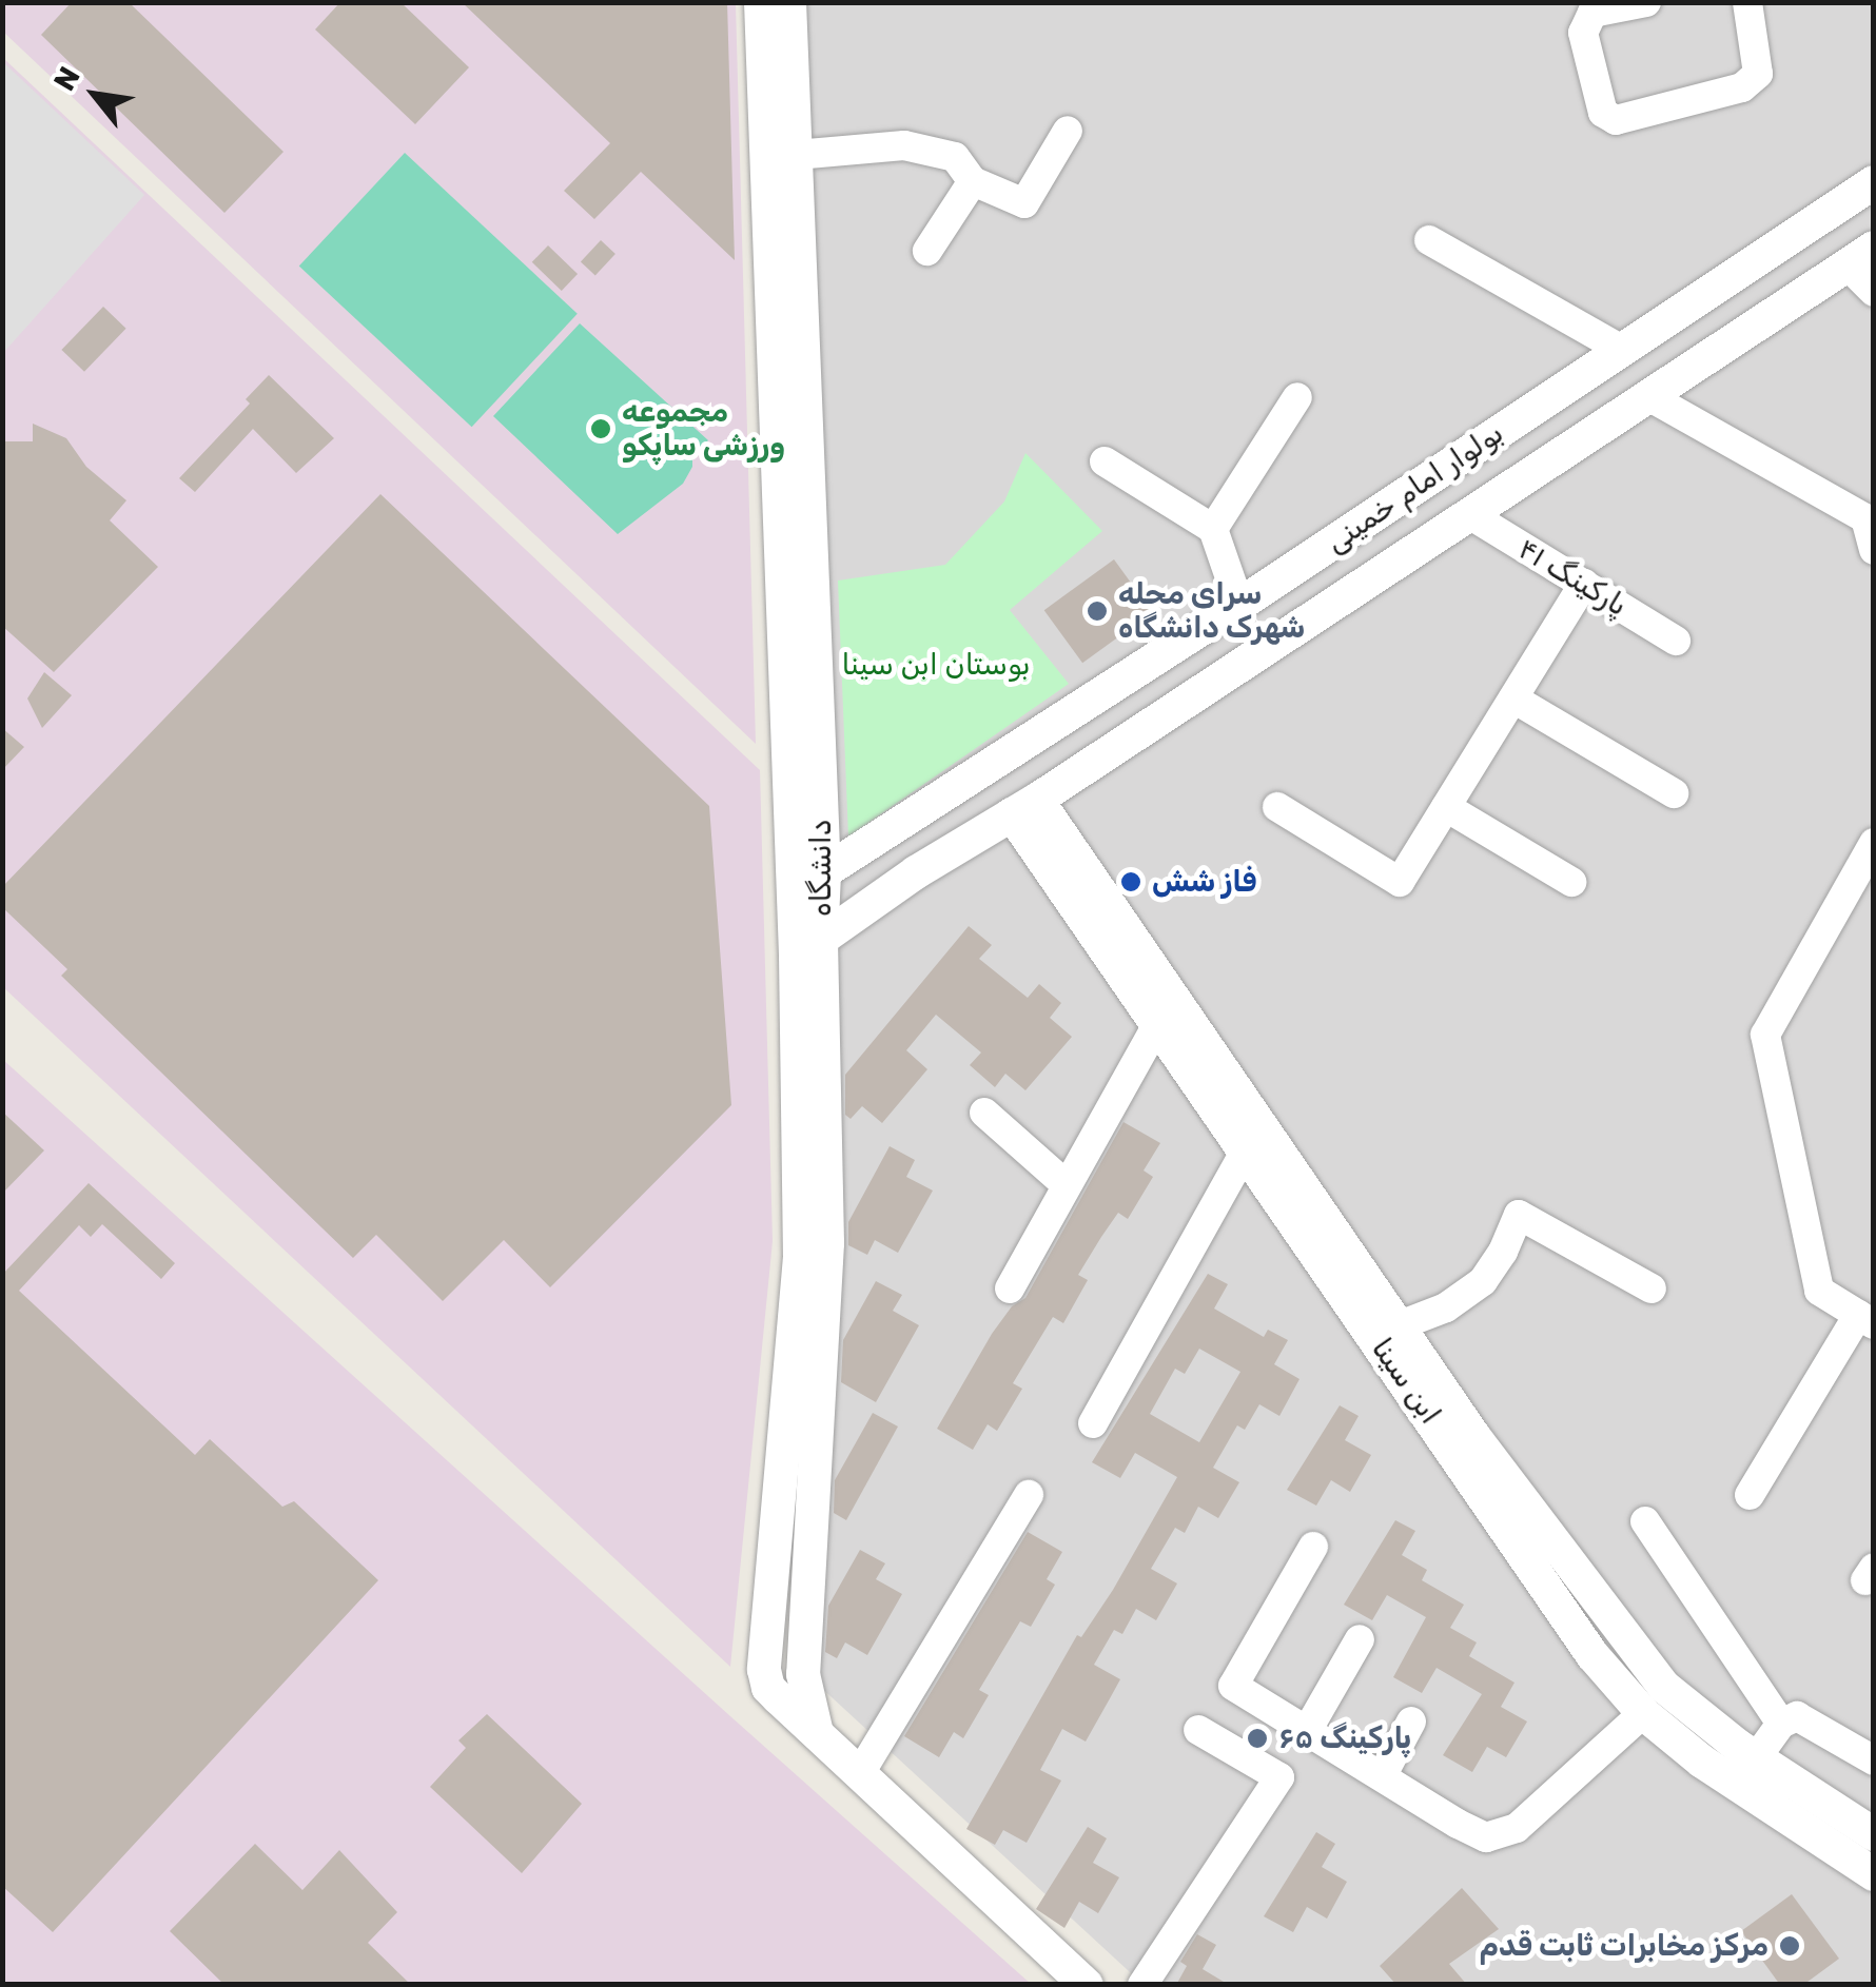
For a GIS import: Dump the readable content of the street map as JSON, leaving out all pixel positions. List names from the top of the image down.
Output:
{
  "streets": {
    "street": [
      "بولوار امام خمینی",
      "پارکینگ ۴۱",
      "دانشگاه",
      "ابن سینا"
    ]
  },
  "crossings": [
    ["بولوار امام خمینی", "پارکینگ ۴۱"],
    ["بولوار امام خمینی", "دانشگاه"],
    ["بولوار امام خمینی", "ابن سینا"]
  ],
  "parks": ["بوستان ابن سینا"],
  "places": [
    "مجموعه ورزشی ساپکو",
    "سرای محله شهرک دانشگاه",
    "فاز شش",
    "پارکینگ ۶۵",
    "مرکز مخابرات ثابت قدم"
  ],
  "north": "top left"
}
